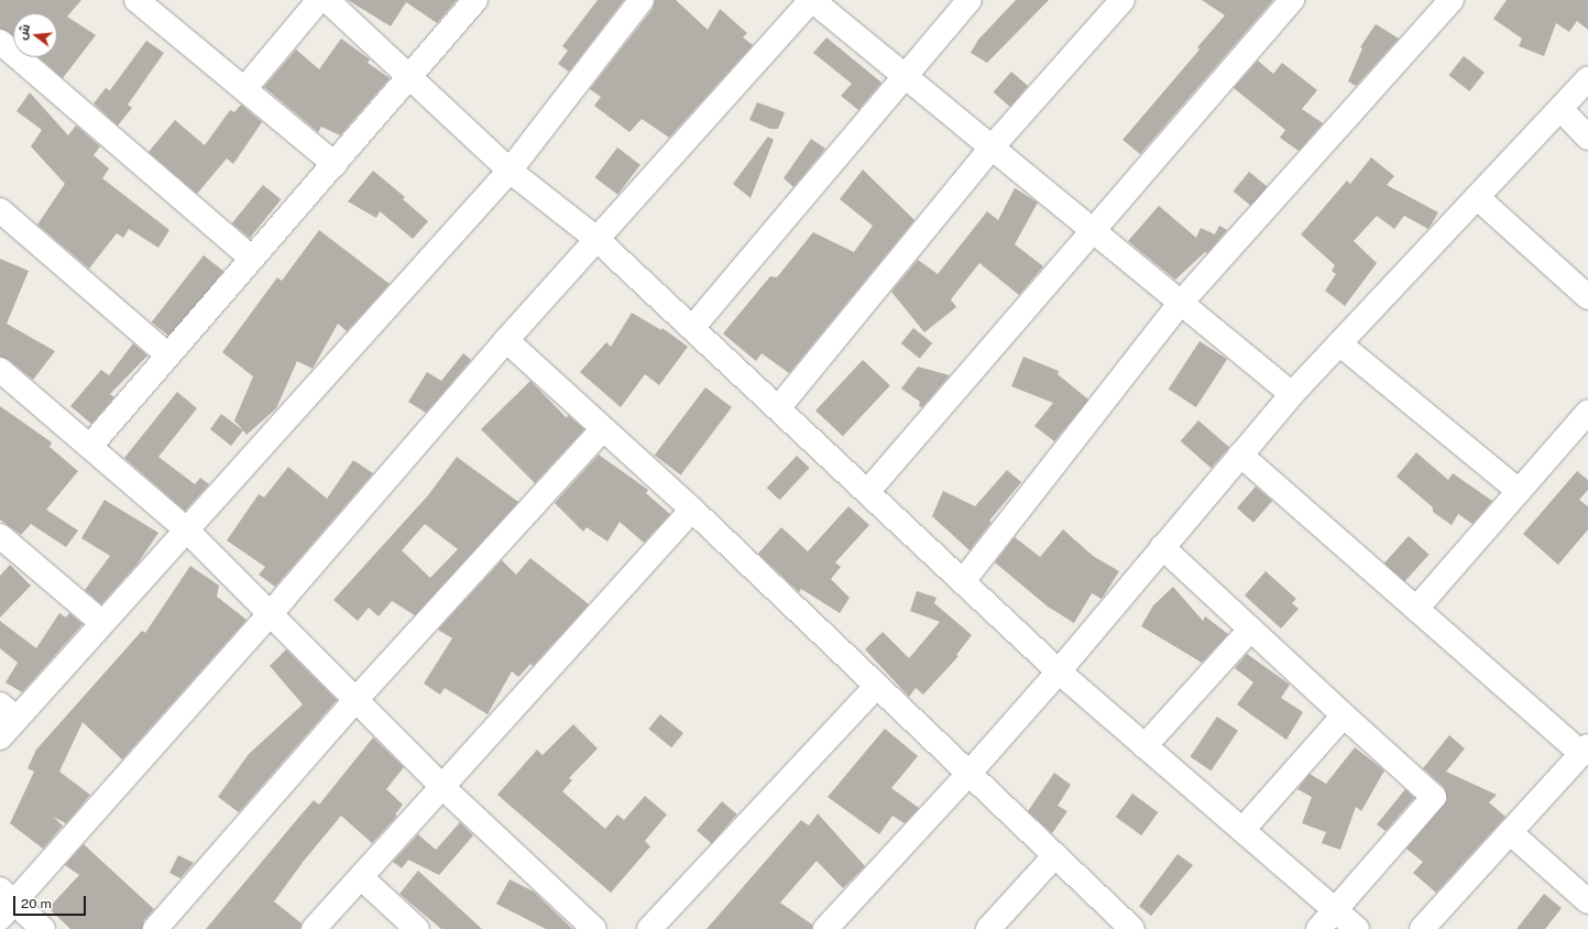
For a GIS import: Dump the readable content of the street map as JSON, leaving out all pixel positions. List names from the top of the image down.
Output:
{
  "scale_bar": "20 m",
  "north": "left"
}
